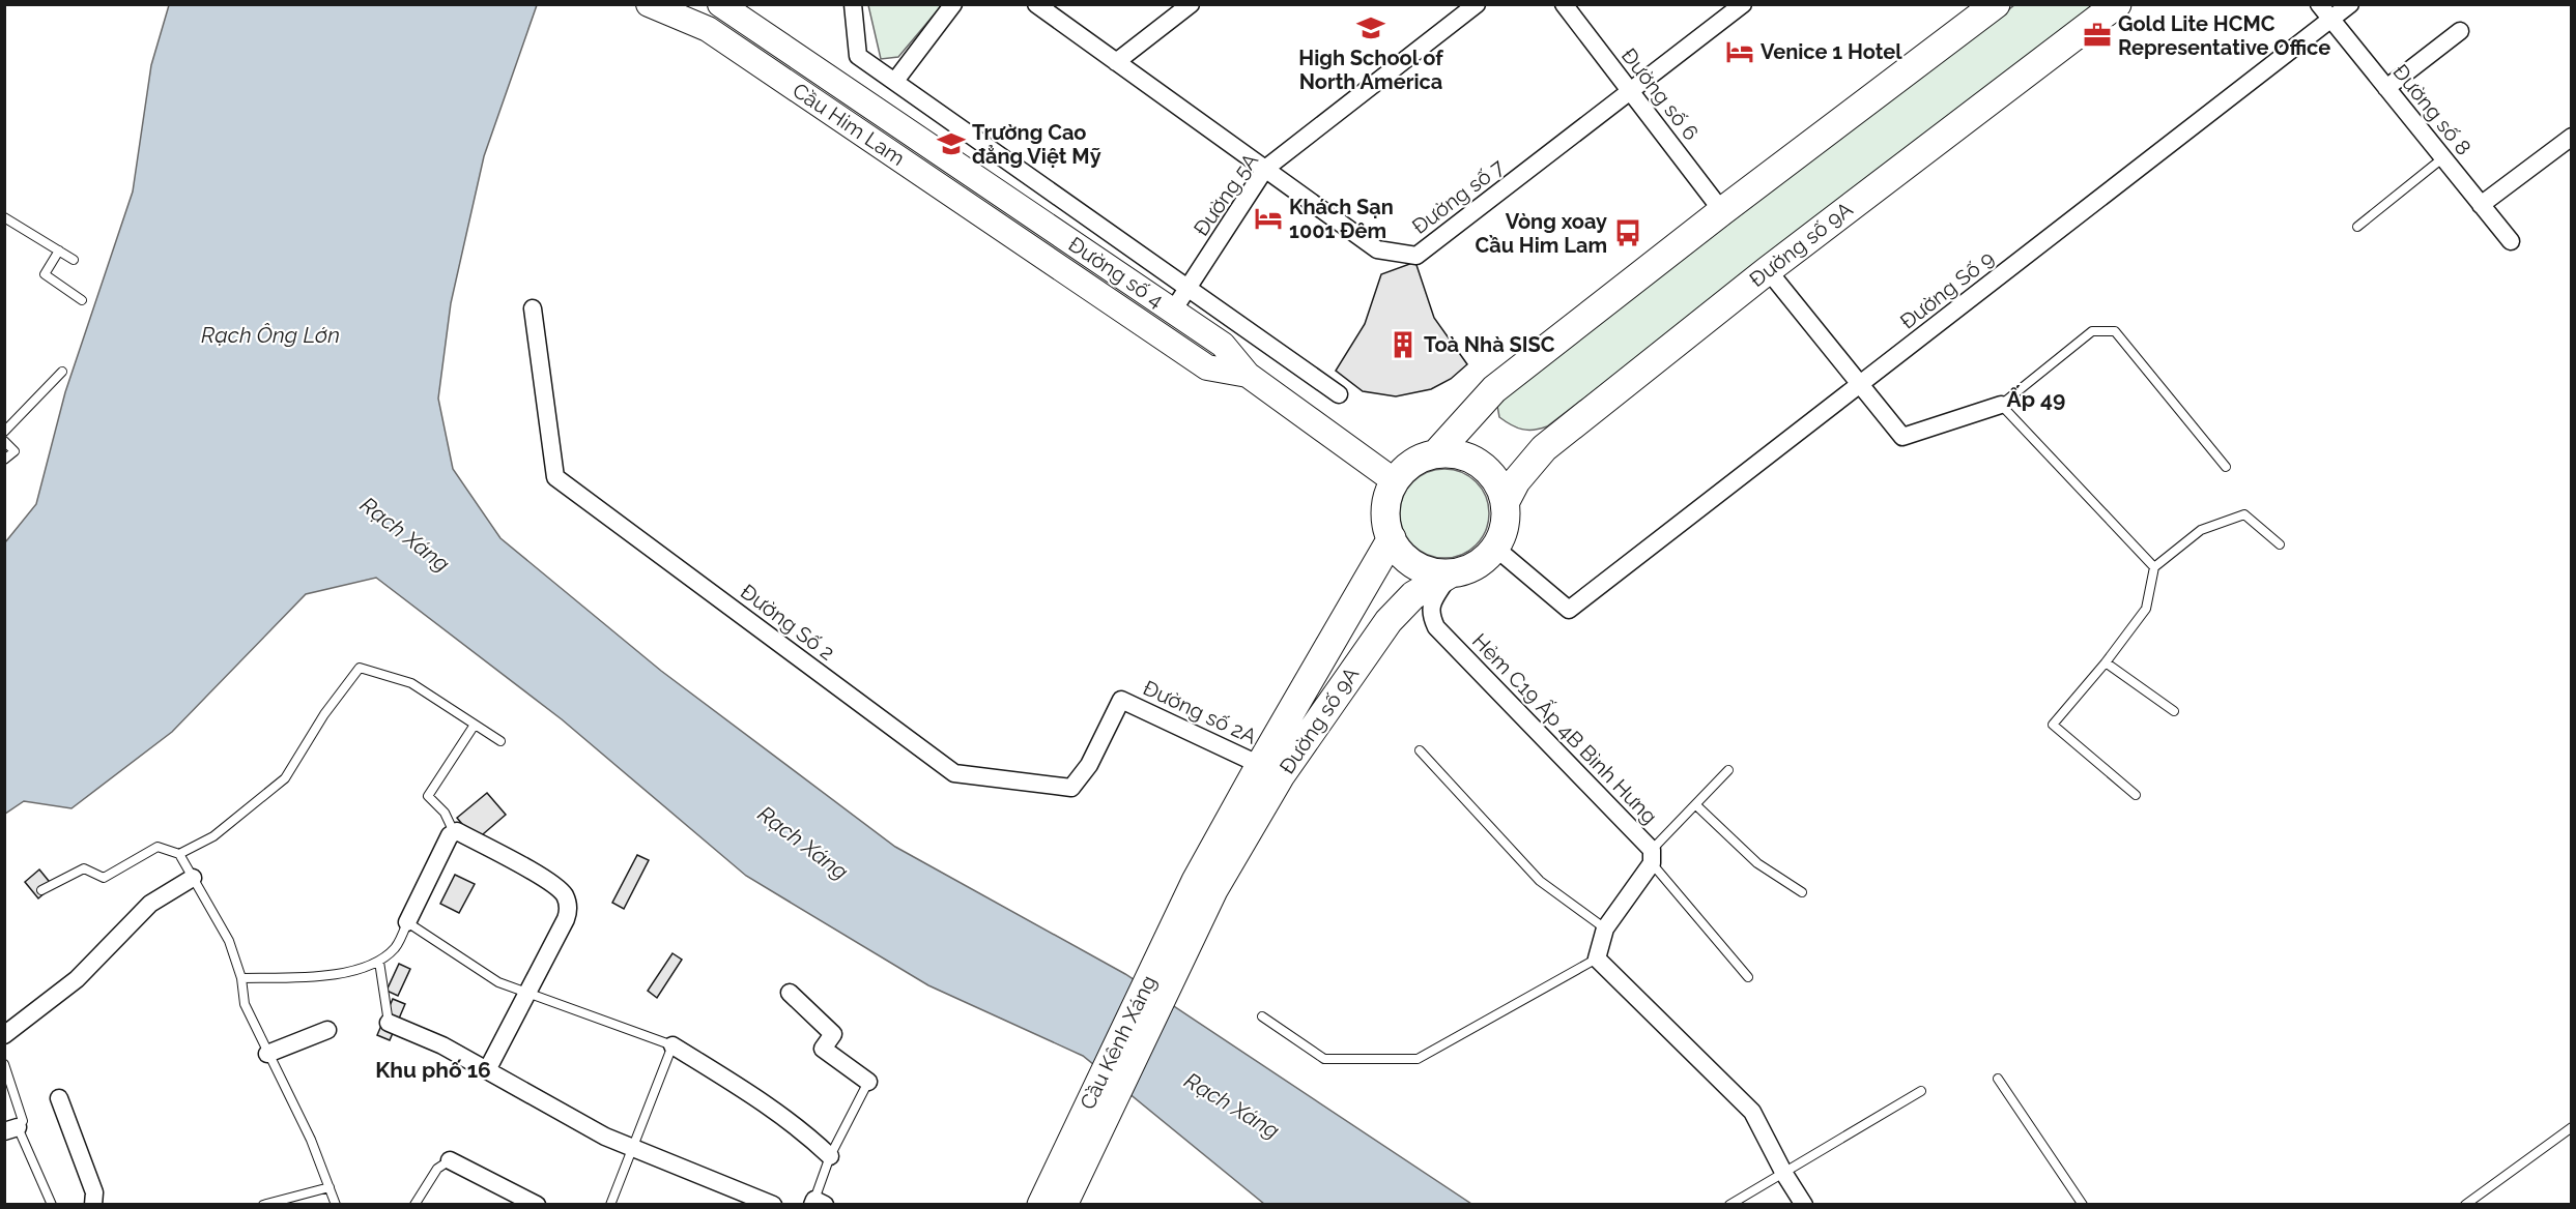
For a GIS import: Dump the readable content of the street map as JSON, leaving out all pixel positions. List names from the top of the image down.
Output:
{
  "streets": {
    "main road": [
      "Cầu Him Lam",
      "Đường số 9A",
      "Đường số 4",
      "Cầu Kênh Xáng"
    ],
    "street": [
      "Đường số 6",
      "Đường số 8",
      "Đường 5A",
      "Đường số 7",
      "Đường Số 9",
      "Đường Số 2",
      "Đường số 2A",
      "Hẻm C19 Ấp 4B Bình Hưng"
    ]
  },
  "crossings": [
    ["Đường số 6", "Đường số 7"],
    ["Đường số 8", "Đường Số 9"],
    ["Cầu Him Lam", "Đường số 4"],
    ["Đường 5A", "Đường số 7"],
    ["Đường 5A", "Đường số 4"],
    ["Đường số 9A", "Đường số 4"],
    ["Đường số 9A", "Đường Số 9"],
    ["Đường số 9A", "Đường số 2A"],
    ["Đường số 9A", "Hẻm C19 Ấp 4B Bình Hưng"],
    ["Đường số 9A", "Cầu Kênh Xáng"],
    ["Đường số 4", "Đường Số 9"],
    ["Đường số 4", "Hẻm C19 Ấp 4B Bình Hưng"],
    ["Đường Số 9", "Hẻm C19 Ấp 4B Bình Hưng"],
    ["Đường Số 2", "Đường số 2A"]
  ],
  "districts": ["Ấp 49", "Khu phố 16"],
  "water": ["Rạch Ông Lớn", "Rạch Xáng"],
  "places": {
    "school or university": ["High School of North America", "Trường Cao đẳng Việt Mỹ"],
    "office": ["Gold Lite HCMC Representative Office"],
    "hotel": ["Venice 1 Hotel", "Khách Sạn 1001 Đêm"],
    "bus stop": ["Vòng xoay Cầu Him Lam"],
    "building": ["Toà Nhà SISC"]
  }
}
